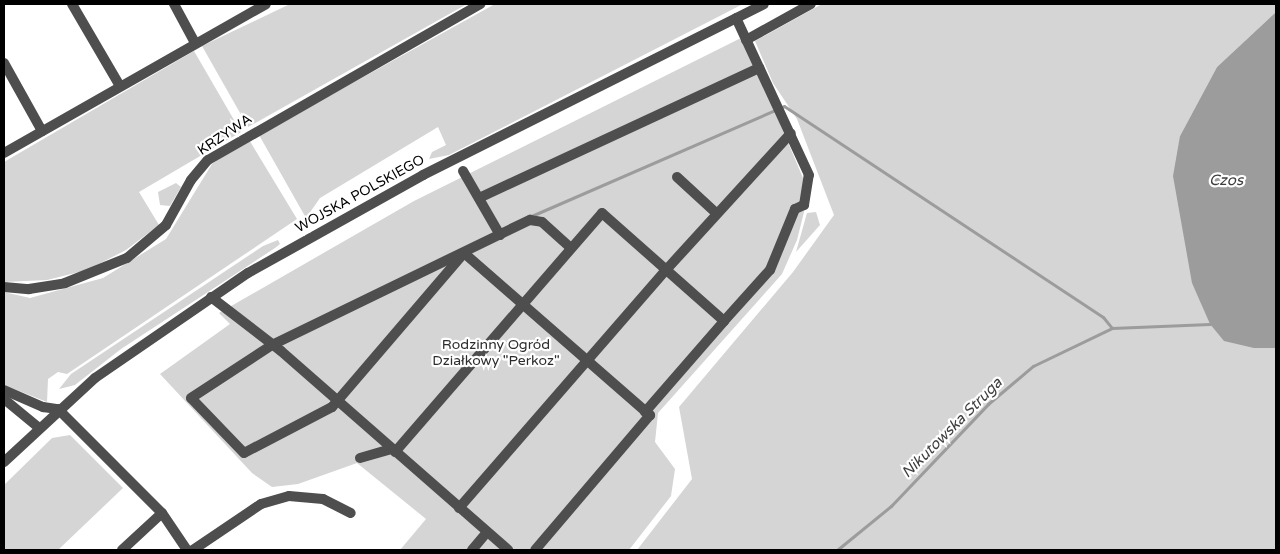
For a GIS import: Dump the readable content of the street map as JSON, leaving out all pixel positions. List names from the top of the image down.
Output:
{
  "streets": {
    "street": ["KRZYWA", "WOJSKA POLSKIEGO"]
  },
  "water": ["Czos", "Nikutowska Struga"],
  "parks": ["Rodzinny Ogród Działkowy \"Perkoz\""]
}
